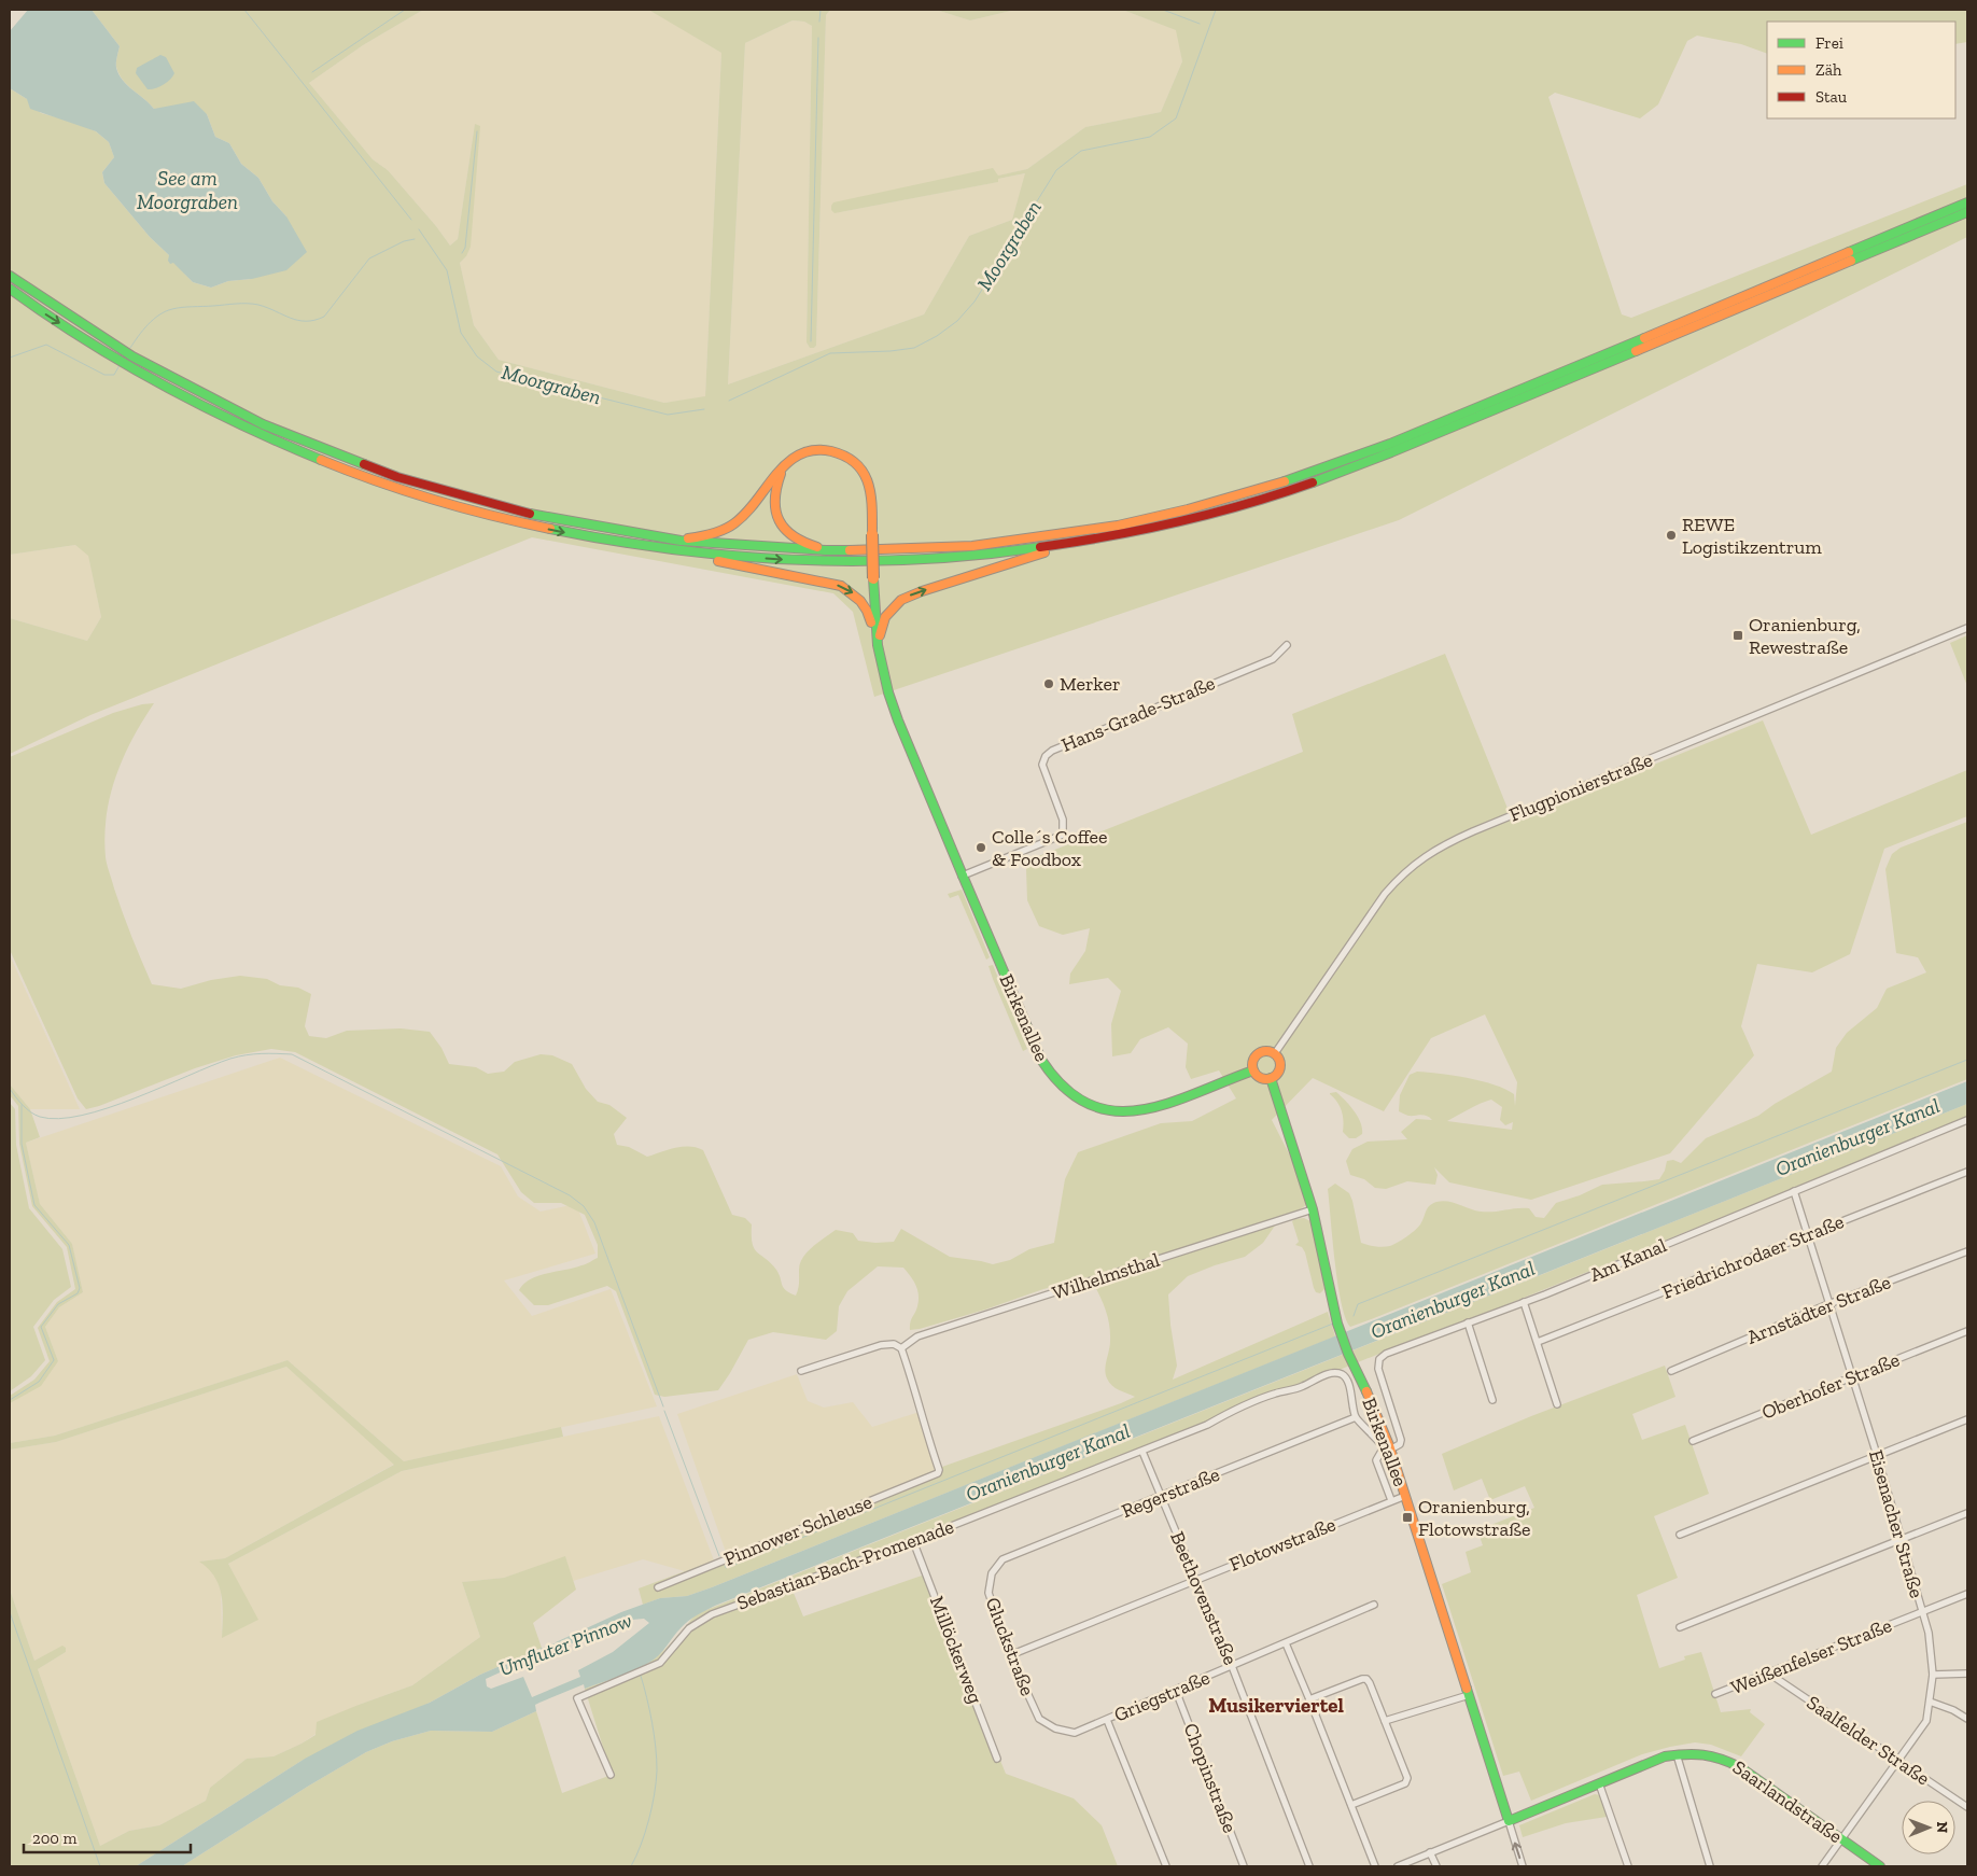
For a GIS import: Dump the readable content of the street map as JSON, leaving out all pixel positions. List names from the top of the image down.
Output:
{
  "streets": {
    "main road": ["Birkenallee", "Saarlandstraße"],
    "street": [
      "Hans-Grade-Straße",
      "Flugpionierstraße",
      "Friedrichrodaer Straße",
      "Am Kanal",
      "Wilhelmsthal",
      "Arnstädter Straße",
      "Oberhofer Straße",
      "Regerstraße",
      "Eisenacher Straße",
      "Pinnower Schleuse",
      "Flotowstraße",
      "Sebastian-Bach-Promenade",
      "Beethovenstraße",
      "Gluckstraße",
      "Millöckerweg",
      "Weißenfelser Straße",
      "Griegstraße",
      "Saalfelder Straße",
      "Chopinstraße"
    ]
  },
  "crossings": [
    ["Hans-Grade-Straße", "Birkenallee"],
    ["Flugpionierstraße", "Birkenallee"],
    ["Birkenallee", "Am Kanal"],
    ["Birkenallee", "Wilhelmsthal"],
    ["Birkenallee", "Flotowstraße"],
    ["Birkenallee", "Sebastian-Bach-Promenade"],
    ["Birkenallee", "Saarlandstraße"],
    ["Friedrichrodaer Straße", "Eisenacher Straße"],
    ["Am Kanal", "Eisenacher Straße"],
    ["Am Kanal", "Sebastian-Bach-Promenade"],
    ["Wilhelmsthal", "Pinnower Schleuse"],
    ["Arnstädter Straße", "Eisenacher Straße"],
    ["Oberhofer Straße", "Eisenacher Straße"],
    ["Regerstraße", "Sebastian-Bach-Promenade"],
    ["Regerstraße", "Beethovenstraße"],
    ["Regerstraße", "Gluckstraße"],
    ["Eisenacher Straße", "Weißenfelser Straße"],
    ["Eisenacher Straße", "Saalfelder Straße"],
    ["Eisenacher Straße", "Saarlandstraße"],
    ["Flotowstraße", "Beethovenstraße"],
    ["Flotowstraße", "Gluckstraße"],
    ["Sebastian-Bach-Promenade", "Beethovenstraße"],
    ["Sebastian-Bach-Promenade", "Millöckerweg"],
    ["Beethovenstraße", "Griegstraße"],
    ["Gluckstraße", "Griegstraße"],
    ["Weißenfelser Straße", "Saalfelder Straße"],
    ["Griegstraße", "Chopinstraße"]
  ],
  "districts": ["Musikerviertel"],
  "water": [
    "See am Moorgraben",
    "Moorgraben",
    "Oranienburger Kanal",
    "Umfluter Pinnow"
  ],
  "places": {
    "other": ["REWE Logistikzentrum", "Merker", "Colle´s Coffee & Foodbox"],
    "transit": ["Oranienburg, Rewestraße", "Oranienburg, Flotowstraße"]
  },
  "legend": ["Frei", "Zäh", "Stau"],
  "scale_bar": "200 m",
  "north": "right"
}
